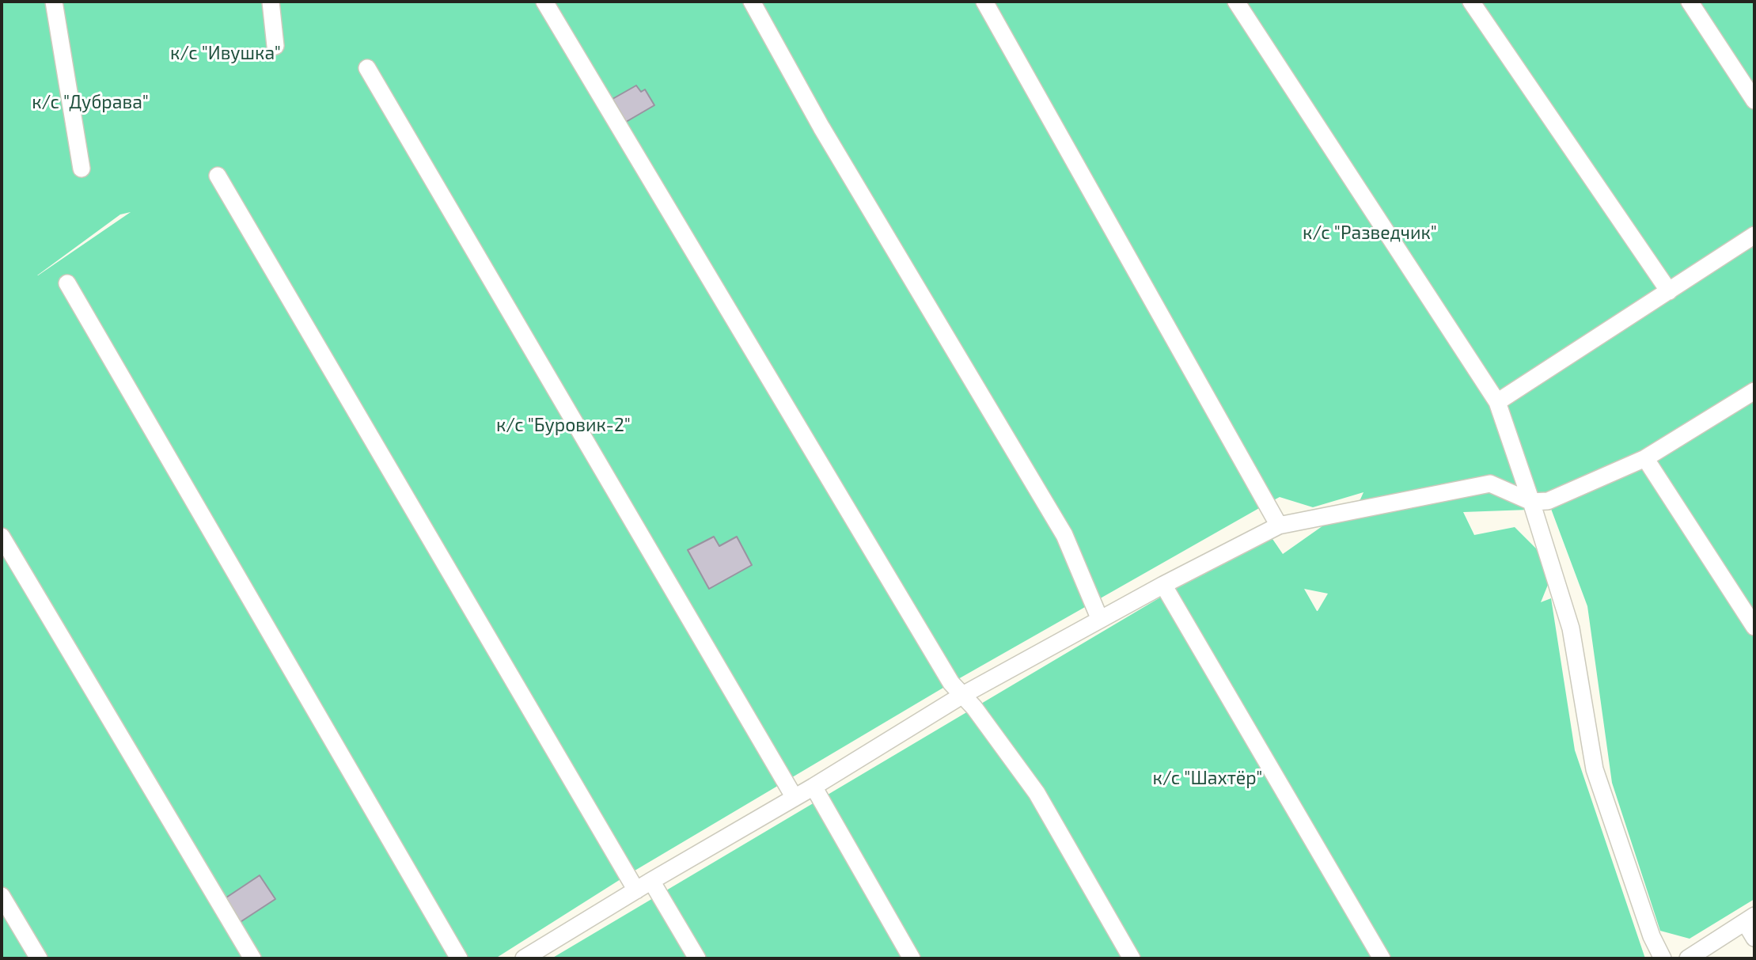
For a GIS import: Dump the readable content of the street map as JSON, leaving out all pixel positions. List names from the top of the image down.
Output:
{
  "parks": [
    "к/с \"Ивушка\"",
    "к/с \"Дубрава\"",
    "к/с \"Разведчик\"",
    "к/с \"Буровик-2\"",
    "к/с \"Шахтёр\""
  ]
}
